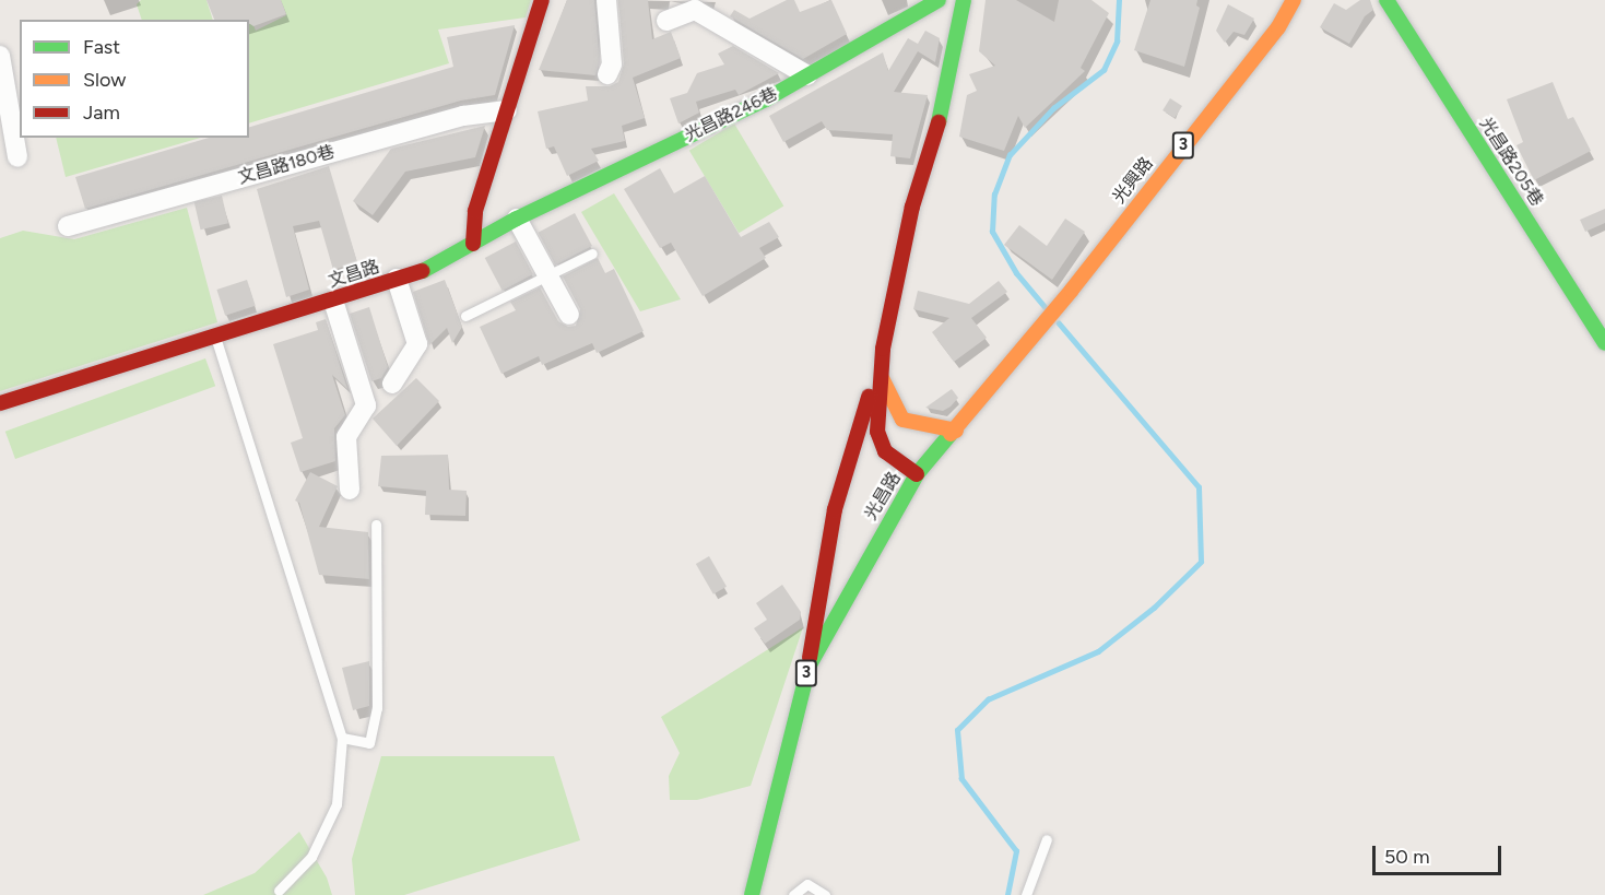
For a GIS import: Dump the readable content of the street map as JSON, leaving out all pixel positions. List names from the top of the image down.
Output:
{
  "streets": {
    "main road": [
      "光昌路246巷",
      "3",
      "光昌路205巷",
      "光興路",
      "文昌路",
      "光昌路"
    ],
    "street": ["文昌路180巷"]
  },
  "crossings": [
    ["光昌路246巷", "文昌路"],
    ["3", "光興路"],
    ["3", "光昌路"]
  ],
  "legend": ["Fast", "Slow", "Jam"],
  "scale_bar": "50 m"
}
